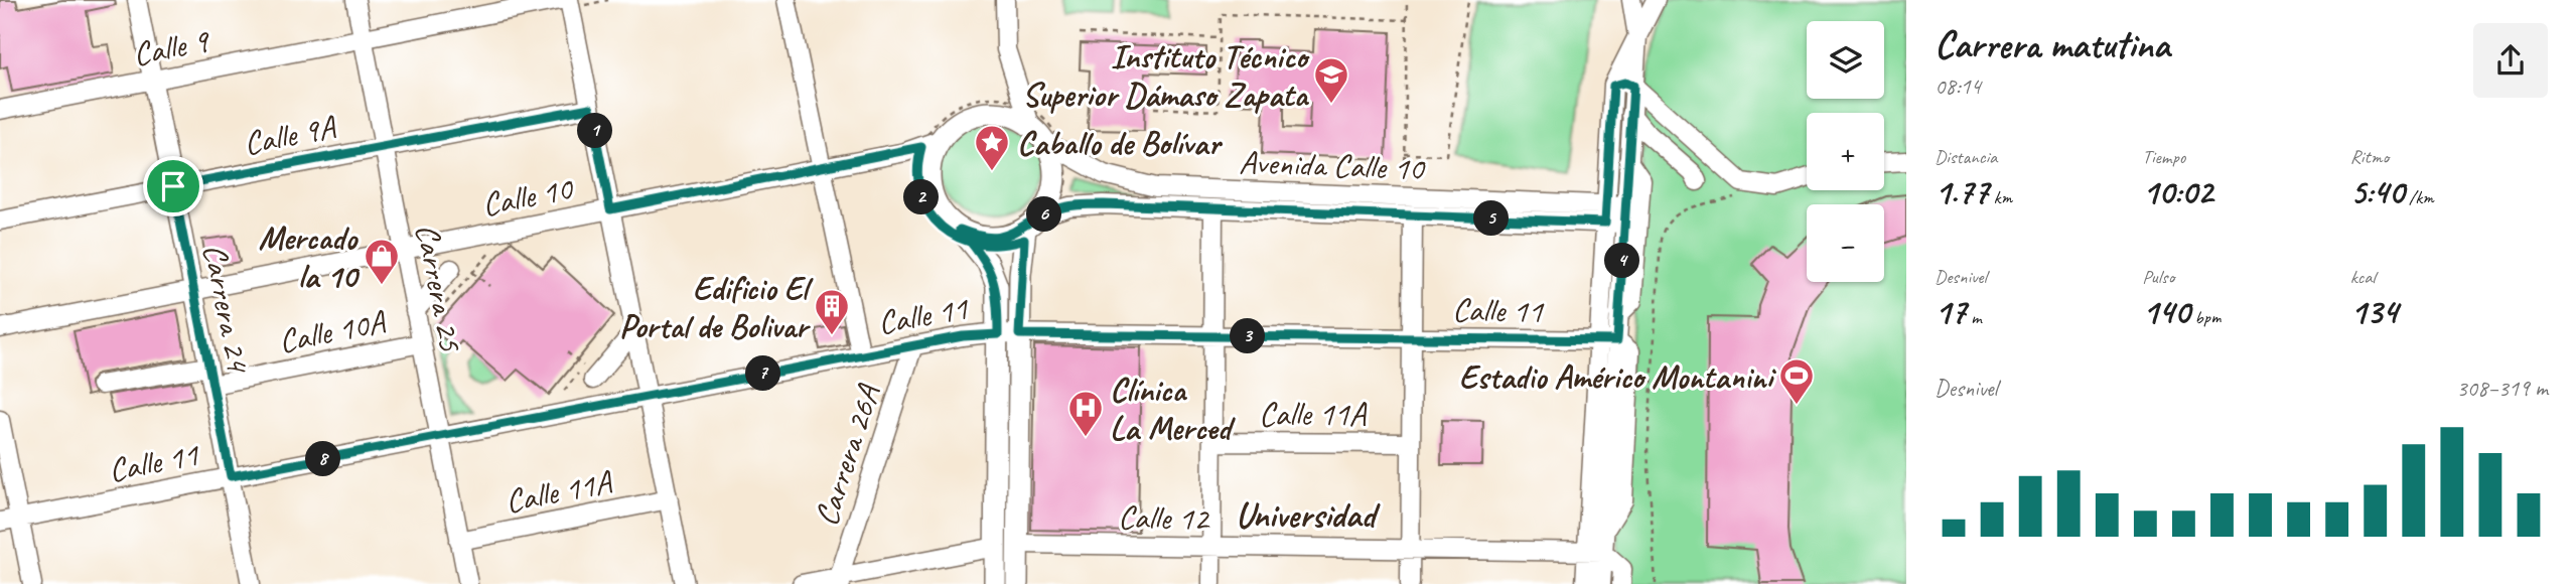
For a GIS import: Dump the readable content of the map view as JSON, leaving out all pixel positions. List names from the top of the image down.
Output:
{
  "streets": {
    "street": [
      "Calle 9",
      "Calle 9A",
      "Avenida Calle 10",
      "Calle 10",
      "Carrera 25",
      "Carrera 24",
      "Calle 11",
      "Calle 10A",
      "Calle 11A",
      "Carrera 26A",
      "Calle 12"
    ]
  },
  "crossings": [
    ["Calle 9", "Carrera 25"],
    ["Calle 9", "Carrera 24"],
    ["Calle 9A", "Carrera 25"],
    ["Calle 9A", "Carrera 24"],
    ["Avenida Calle 10", "Calle 10"],
    ["Calle 10", "Carrera 25"],
    ["Calle 10", "Carrera 24"],
    ["Calle 10", "Carrera 26A"],
    ["Carrera 25", "Calle 11"],
    ["Carrera 25", "Calle 10A"],
    ["Carrera 25", "Calle 11A"],
    ["Carrera 24", "Calle 11"],
    ["Carrera 24", "Calle 10A"],
    ["Calle 11", "Carrera 26A"]
  ],
  "districts": ["Universidad"],
  "places": {
    "school or university": ["Instituto Técnico Superior Dámaso Zapata"],
    "place": ["Caballo de Bolívar"],
    "shop": ["Mercado la 10"],
    "building": ["Edificio El Portal de Bolivar"],
    "sports": ["Estadio Américo Montanini"],
    "hospital": ["Clínica La Merced"]
  },
  "page": {
    "heading": ["Carrera matutina", "08:14"],
    "map_buttons": ["+", "−"],
    "pins": [
      "1",
      "2",
      "6",
      "5",
      "4",
      "3",
      "7",
      "8"
    ],
    "stats": [
      ["Distancia", "1.77 km"],
      ["Tiempo", "10:02"],
      ["Ritmo", "5:40 /km"],
      ["Desnivel", "17 m"],
      ["Pulso", "140 bpm"],
      ["kcal", "134"]
    ],
    "chart": ["Desnivel", "308–319 m"]
  }
}
